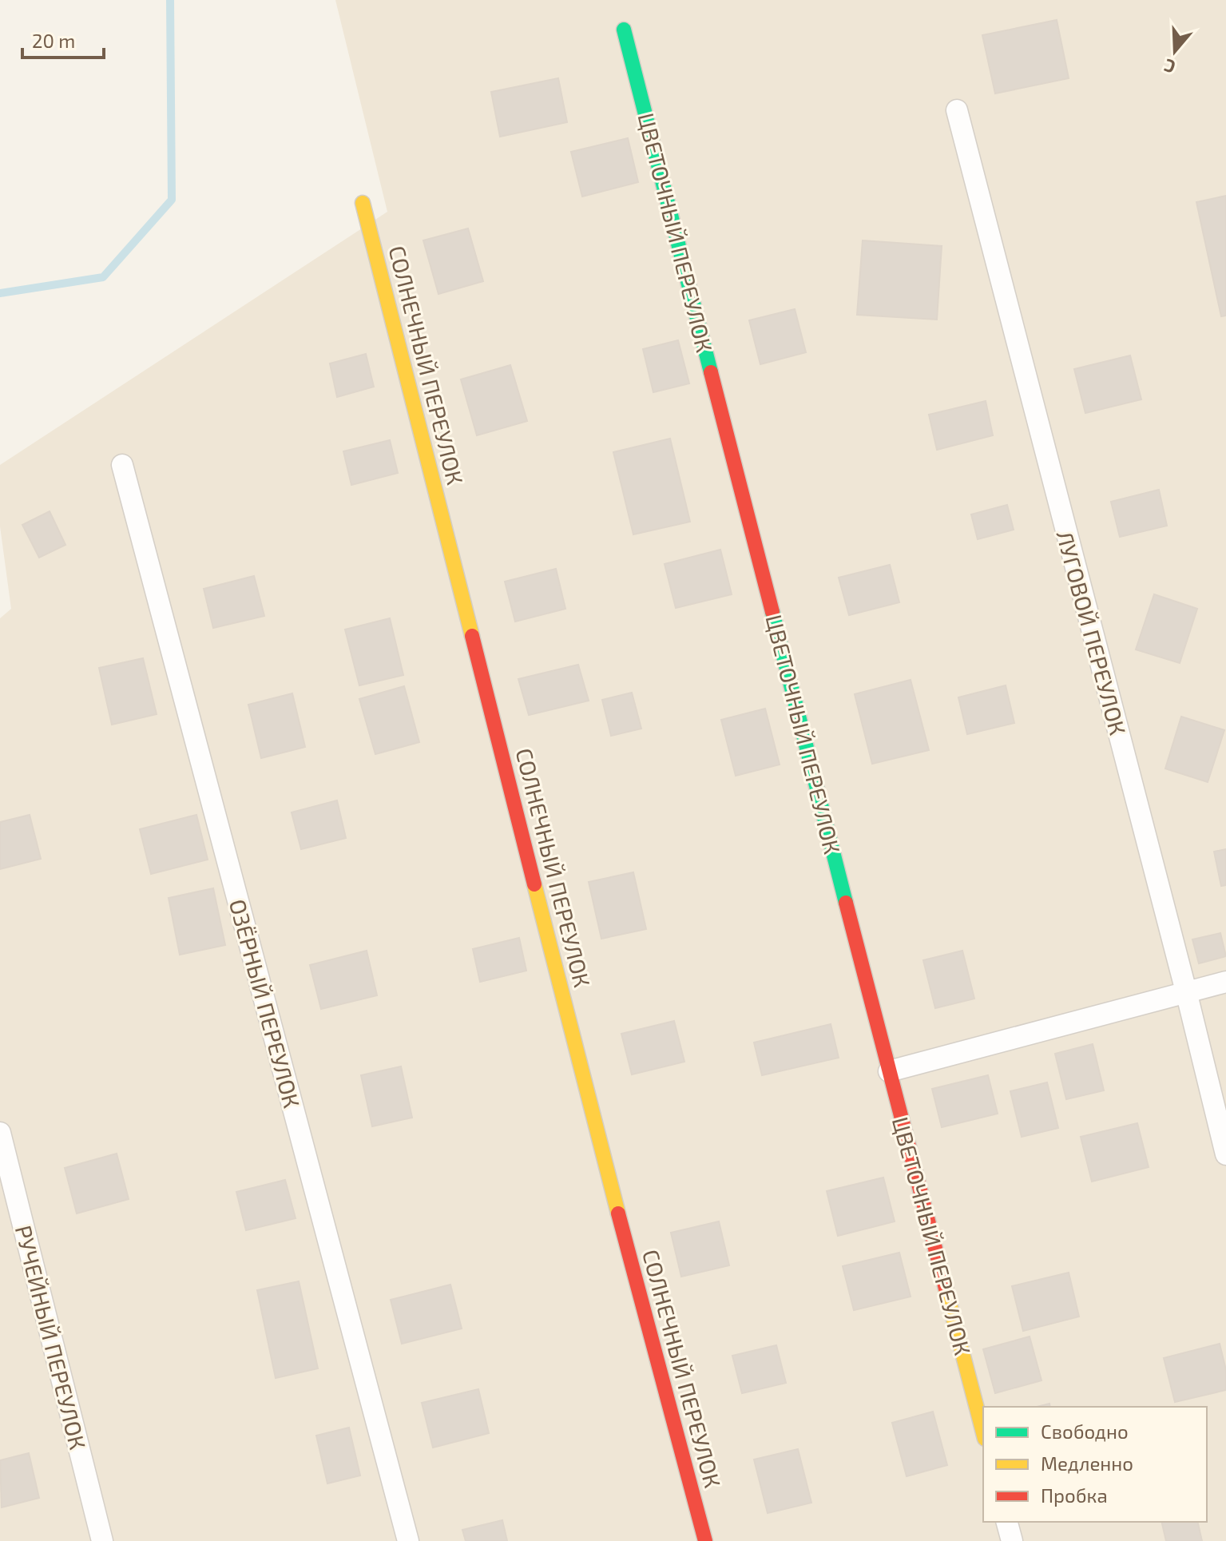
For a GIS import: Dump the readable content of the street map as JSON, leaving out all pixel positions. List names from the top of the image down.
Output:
{
  "streets": {
    "street": [
      "ЦВЕТОЧНЫЙ ПЕРЕУЛОК",
      "СОЛНЕЧНЫЙ ПЕРЕУЛОК",
      "ЛУГОВОЙ ПЕРЕУЛОК",
      "ОЗЁРНЫЙ ПЕРЕУЛОК",
      "РУЧЕЙНЫЙ ПЕРЕУЛОК"
    ]
  },
  "legend": ["Свободно", "Медленно", "Пробка"],
  "scale_bar": "20 m",
  "north": "bottom"
}
